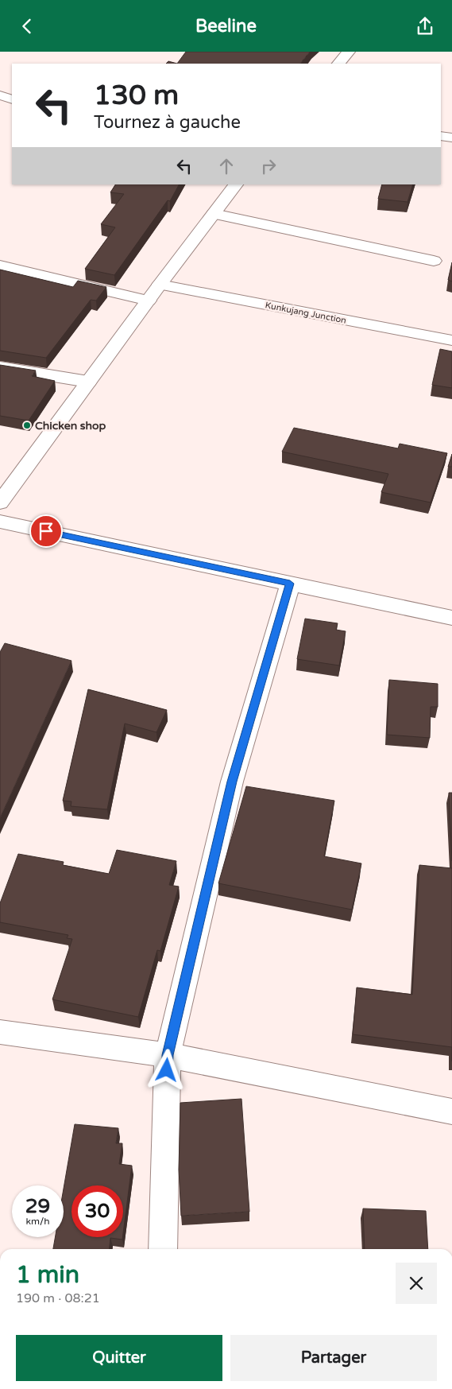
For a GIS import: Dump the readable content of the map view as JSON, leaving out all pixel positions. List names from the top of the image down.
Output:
{
  "streets": {
    "street": ["Kunkujang Junction"]
  },
  "places": ["Chicken shop"],
  "page": {
    "header": "Beeline",
    "turn": ["130 m", "Tournez à gauche"],
    "speed": "29 km/h",
    "limit": "30",
    "heading": ["1 min", "190 m · 08:21"],
    "buttons": ["Quitter", "Partager"]
  }
}
